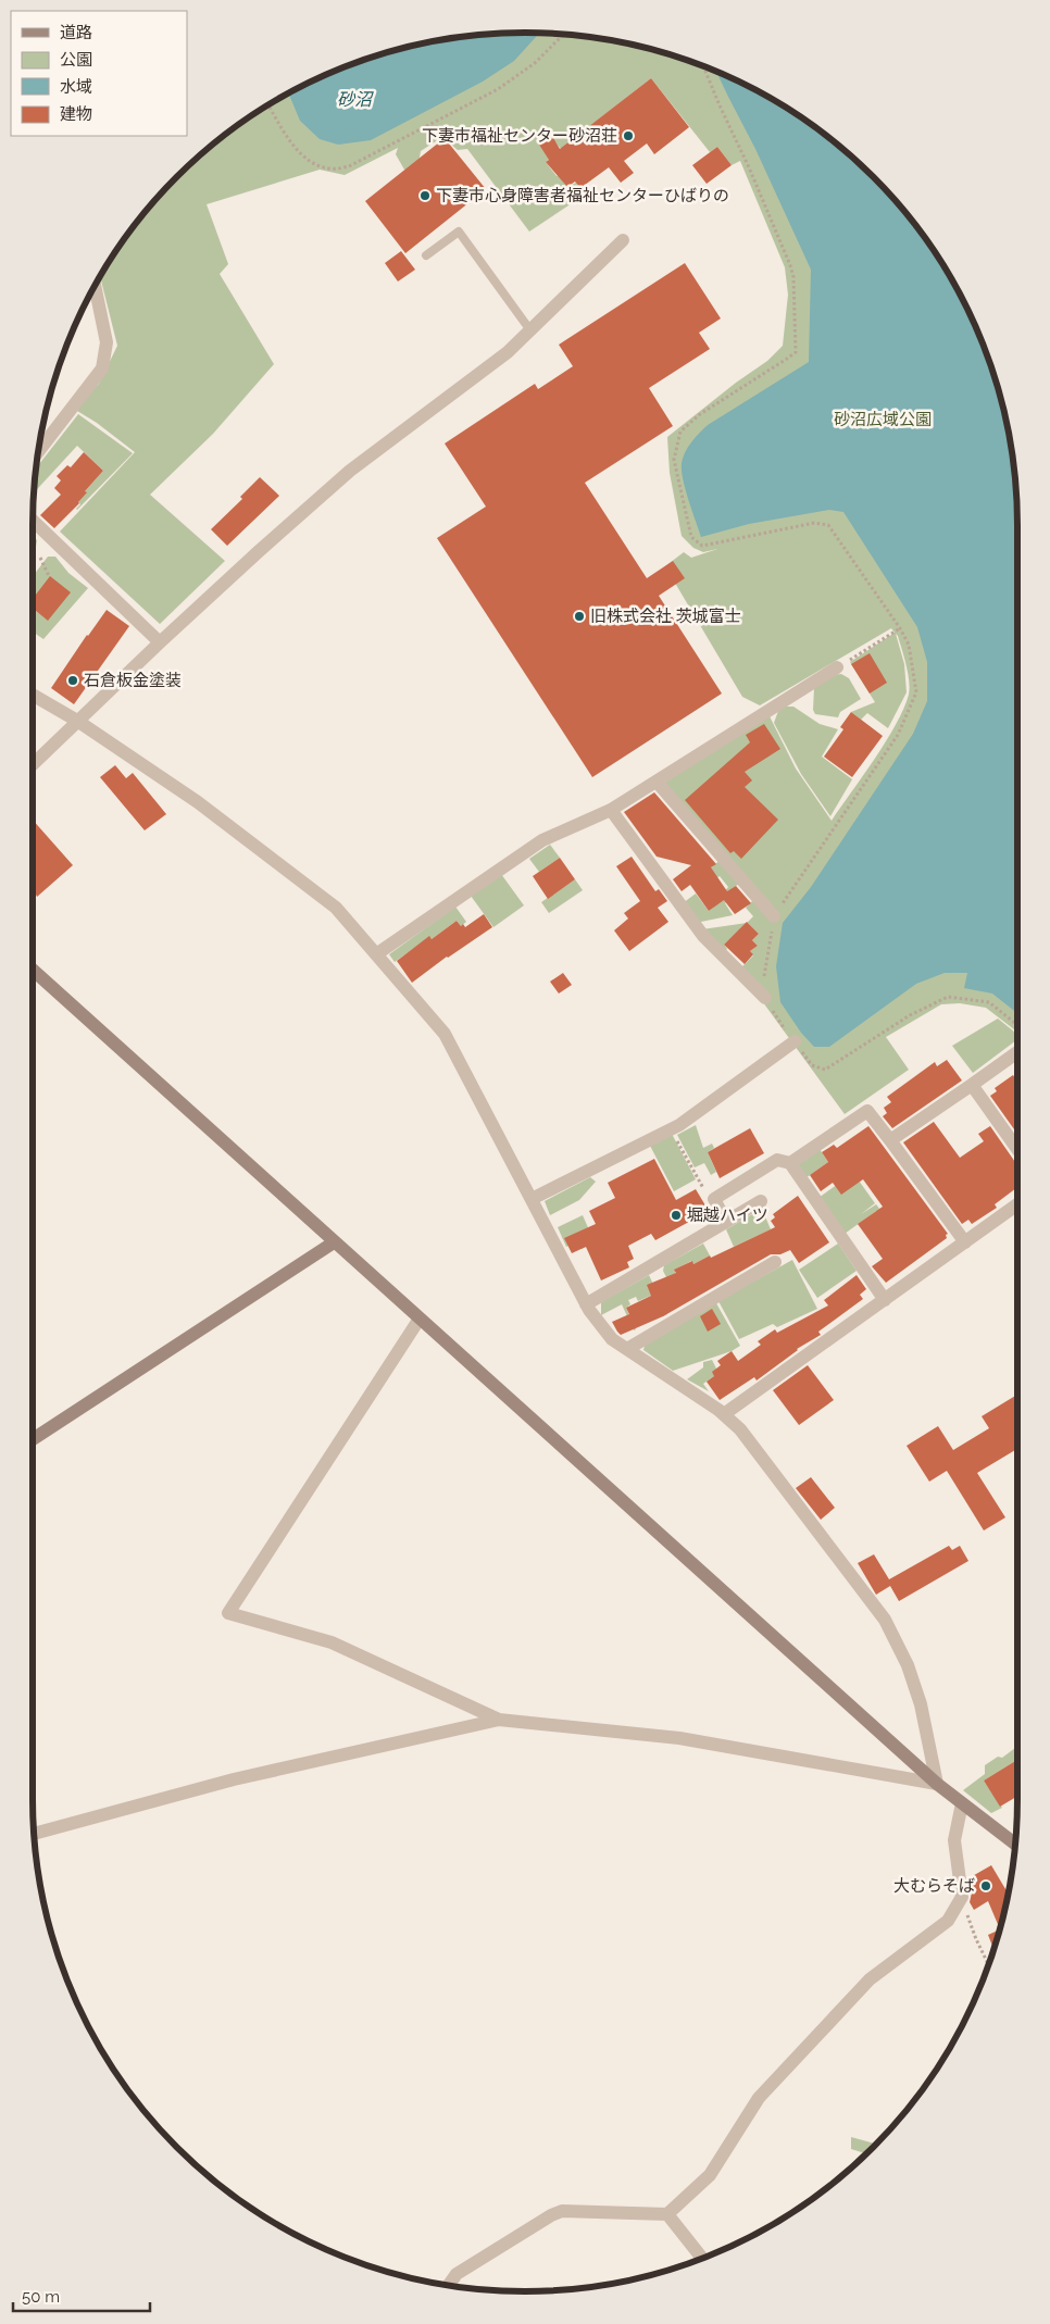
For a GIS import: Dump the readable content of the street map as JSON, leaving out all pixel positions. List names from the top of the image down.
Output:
{
  "water": ["砂沼"],
  "parks": ["砂沼広域公園"],
  "places": [
    "下妻市福祉センター砂沼荘",
    "下妻市心身障害者福祉センターひばりの",
    "旧株式会社 茨城富士",
    "石倉板金塗装",
    "堀越ハイツ",
    "大むらそば"
  ],
  "legend": [
    "道路",
    "公園",
    "水域",
    "建物"
  ],
  "scale_bar": "50 m"
}
